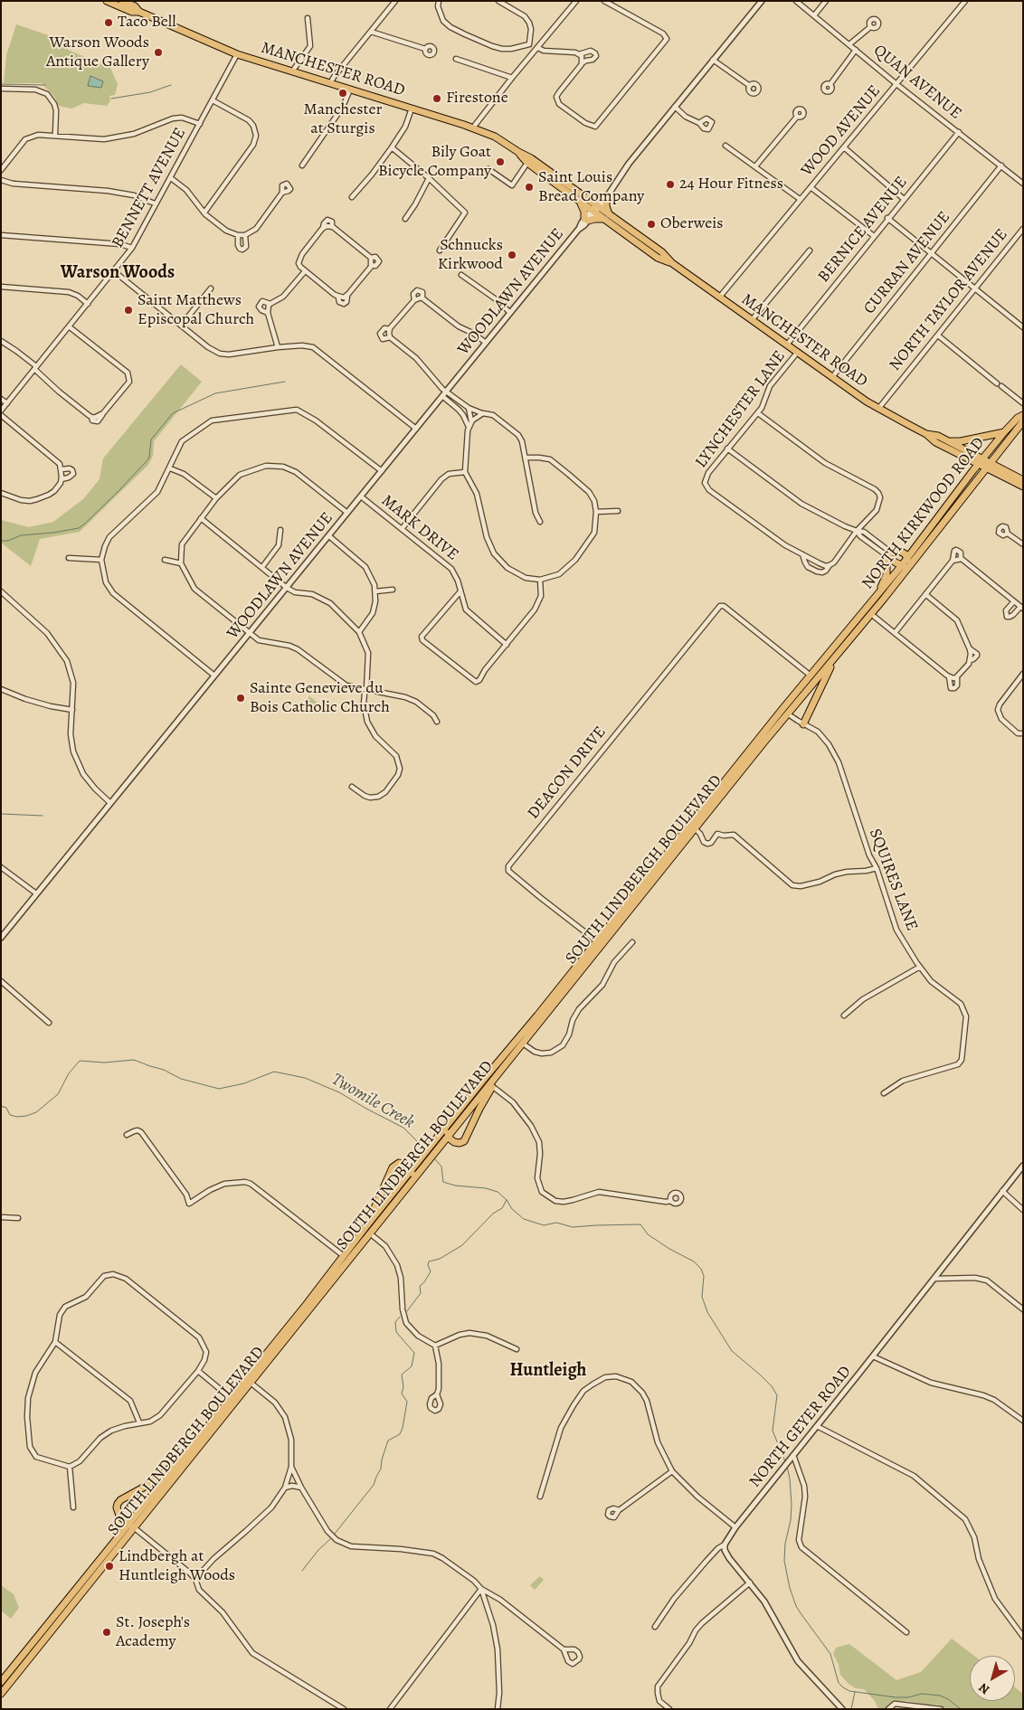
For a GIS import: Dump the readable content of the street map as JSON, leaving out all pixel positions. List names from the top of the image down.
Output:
{
  "streets": {
    "main road": ["MANCHESTER ROAD", "NORTH KIRKWOOD ROAD", "SOUTH LINDBERGH BOULEVARD"],
    "street": [
      "QUAN AVENUE",
      "WOOD AVENUE",
      "BENNETT AVENUE",
      "BERNICE AVENUE",
      "CURRAN AVENUE",
      "WOODLAWN AVENUE",
      "NORTH TAYLOR AVENUE",
      "LYNCHESTER LANE",
      "MARK DRIVE",
      "DEACON DRIVE",
      "SQUIRES LANE",
      "NORTH GEYER ROAD"
    ]
  },
  "crossings": [
    ["MANCHESTER ROAD", "WOOD AVENUE"],
    ["MANCHESTER ROAD", "BENNETT AVENUE"],
    ["MANCHESTER ROAD", "BERNICE AVENUE"],
    ["MANCHESTER ROAD", "CURRAN AVENUE"],
    ["MANCHESTER ROAD", "WOODLAWN AVENUE"],
    ["MANCHESTER ROAD", "NORTH TAYLOR AVENUE"],
    ["MANCHESTER ROAD", "LYNCHESTER LANE"],
    ["MANCHESTER ROAD", "NORTH KIRKWOOD ROAD"],
    ["QUAN AVENUE", "WOOD AVENUE"],
    ["QUAN AVENUE", "BERNICE AVENUE"],
    ["QUAN AVENUE", "CURRAN AVENUE"],
    ["WOODLAWN AVENUE", "MARK DRIVE"],
    ["NORTH KIRKWOOD ROAD", "SOUTH LINDBERGH BOULEVARD"],
    ["DEACON DRIVE", "SOUTH LINDBERGH BOULEVARD"],
    ["SOUTH LINDBERGH BOULEVARD", "SQUIRES LANE"]
  ],
  "districts": ["Warson Woods", "Huntleigh"],
  "water": ["Twomile Creek"],
  "places": [
    "Taco Bell",
    "Warson Woods Antique Gallery",
    "Manchester at Sturgis",
    "Firestone",
    "Bily Goat Bicycle Company",
    "24 Hour Fitness",
    "Saint Louis Bread Company",
    "Oberweis",
    "Schnucks Kirkwood",
    "Saint Matthews Episcopal Church",
    "Sainte Genevieve du Bois Catholic Church",
    "Lindbergh at Huntleigh Woods",
    "St. Joseph's Academy"
  ],
  "north": "bottom left"
}
